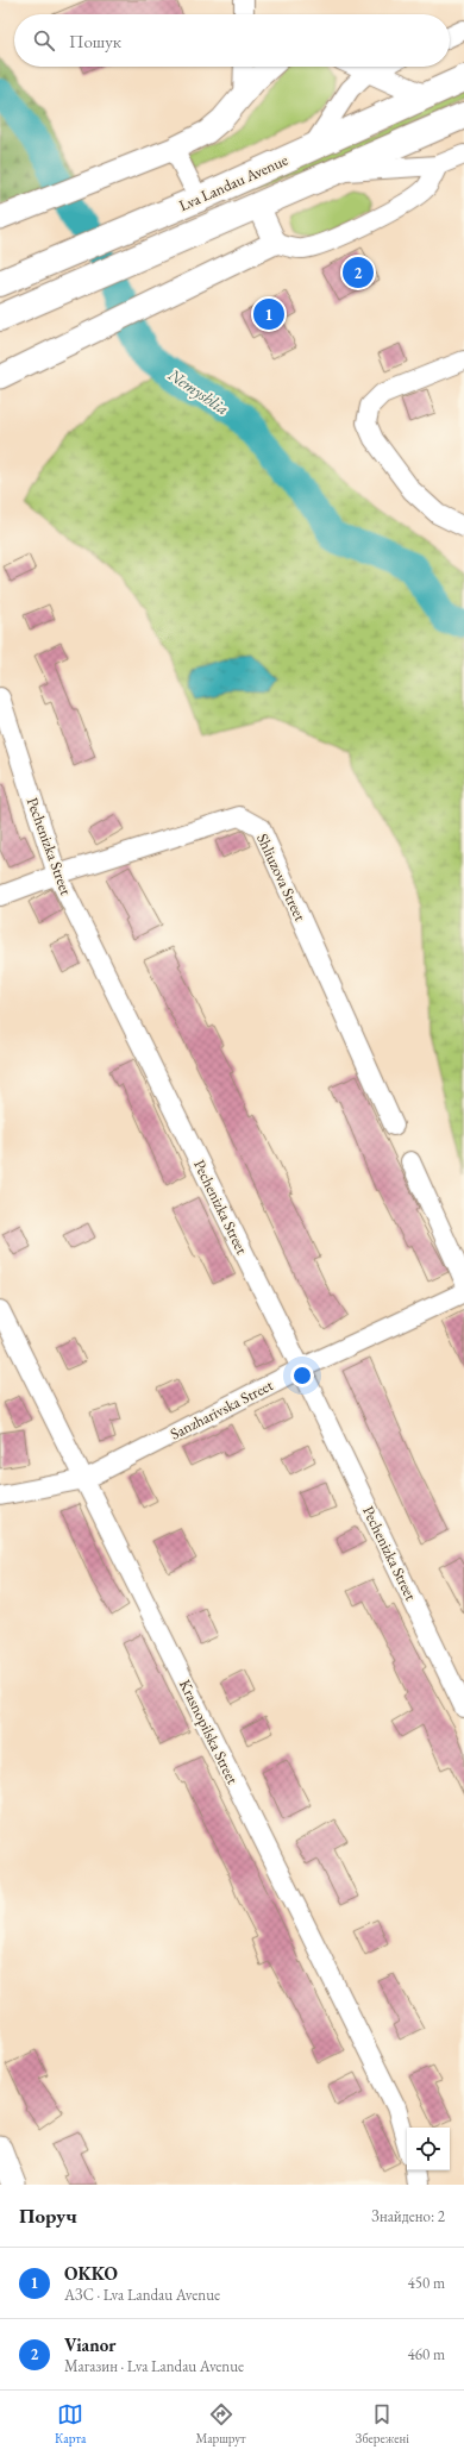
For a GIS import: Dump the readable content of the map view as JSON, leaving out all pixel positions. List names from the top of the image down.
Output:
{
  "streets": {
    "main road": ["Lva Landau Avenue"],
    "street": [
      "Pechenizka Street",
      "Shliuzova Street",
      "Sanzharivska Street",
      "Krasnopilska Street"
    ]
  },
  "crossings": [
    ["Pechenizka Street", "Shliuzova Street"],
    ["Pechenizka Street", "Sanzharivska Street"],
    ["Sanzharivska Street", "Krasnopilska Street"]
  ],
  "water": ["Nemyshlia"],
  "page": {
    "search": "Пошук",
    "pins": ["2", "1"],
    "heading": ["Поруч", "Знайдено: 2"],
    "list": [
      {
        "mark": "1",
        "name": "OKKO",
        "note": "АЗС · Lva Landau Avenue",
        "value": "450 m"
      },
      {
        "mark": "2",
        "name": "Vianor",
        "note": "Магазин · Lva Landau Avenue",
        "value": "460 m"
      }
    ],
    "nav": ["Карта", "Маршрут", "Збережені"]
  }
}
